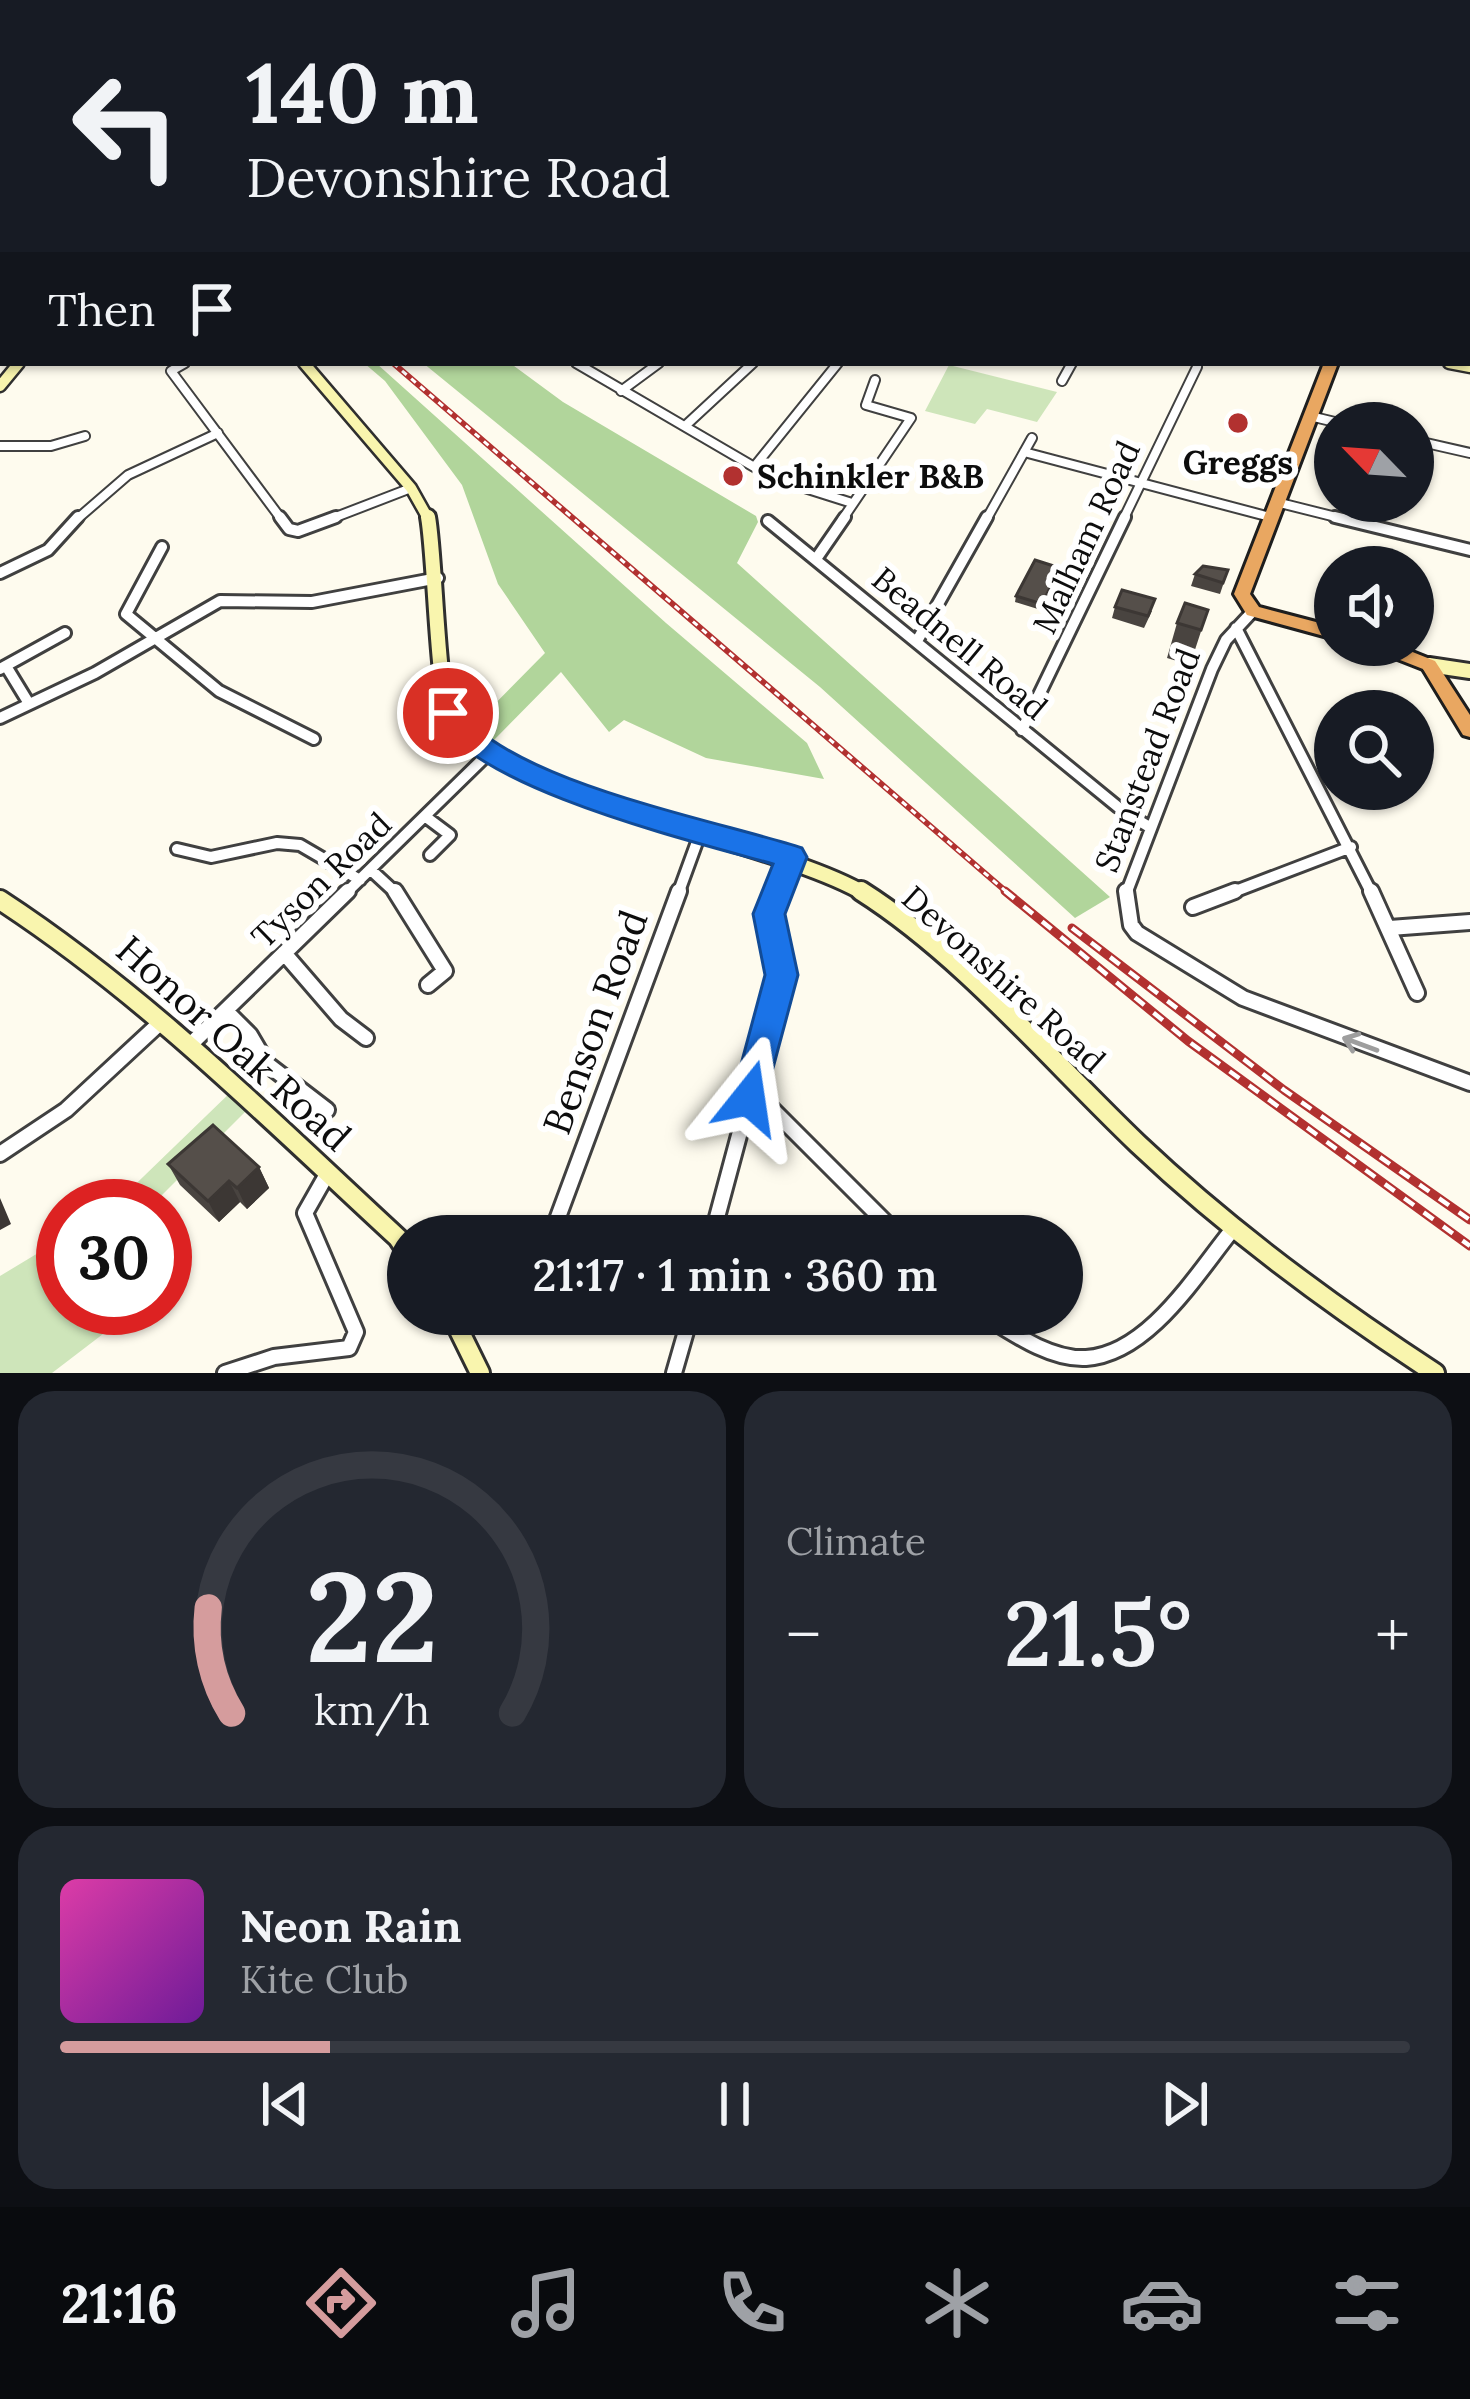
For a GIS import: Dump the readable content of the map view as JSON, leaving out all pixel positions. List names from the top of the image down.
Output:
{
  "streets": {
    "highway": ["Stanstead Road"],
    "street": [
      "Malham Road",
      "Beadnell Road",
      "Tyson Road",
      "Devonshire Road",
      "Benson Road",
      "Honor Oak Road"
    ]
  },
  "crossings": [
    ["Malham Road", "Beadnell Road"],
    ["Beadnell Road", "Stanstead Road"],
    ["Tyson Road", "Devonshire Road"],
    ["Tyson Road", "Honor Oak Road"],
    ["Devonshire Road", "Benson Road"]
  ],
  "one_way": ["Stanstead Road"],
  "places": ["Greggs", "Schinkler B&B"],
  "north": "top left",
  "page": {
    "turn": ["140 m", "Devonshire Road"],
    "then": "Then",
    "limit": "30",
    "trip": "21:17 · 1 min · 360 m",
    "tile": "Climate",
    "heat": ["−", "21.5°", "+"],
    "song": ["Neon Rain", "Kite Club"],
    "tabs": "21:16",
    "gauge": ["22", "km/h"]
  }
}
